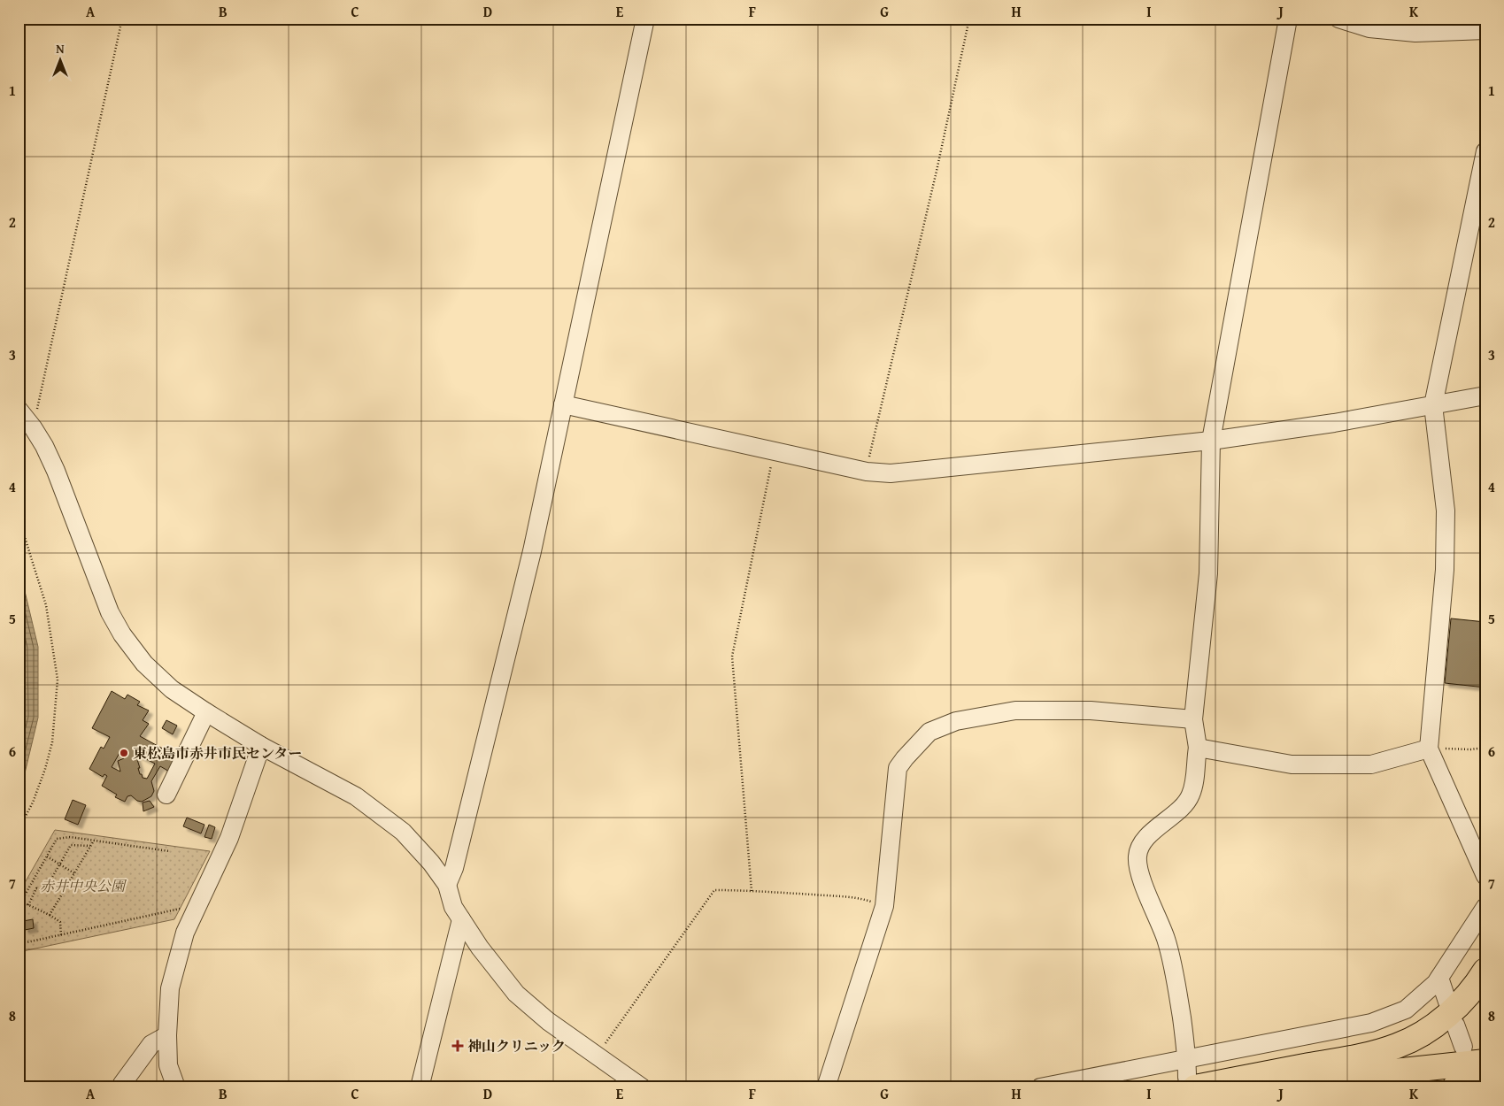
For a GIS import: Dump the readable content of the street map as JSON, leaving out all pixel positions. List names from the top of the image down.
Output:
{
  "parks": ["赤井中央公園"],
  "places": {
    "other": ["東松島市赤井市民センター"],
    "health": ["神山クリニック"]
  },
  "north": "top",
  "grid": {
    "columns": [
      "A",
      "B",
      "C",
      "D",
      "E",
      "F",
      "G",
      "H",
      "I",
      "J",
      "K"
    ],
    "rows": [
      "1",
      "2",
      "3",
      "4",
      "5",
      "6",
      "7",
      "8"
    ]
  }
}
